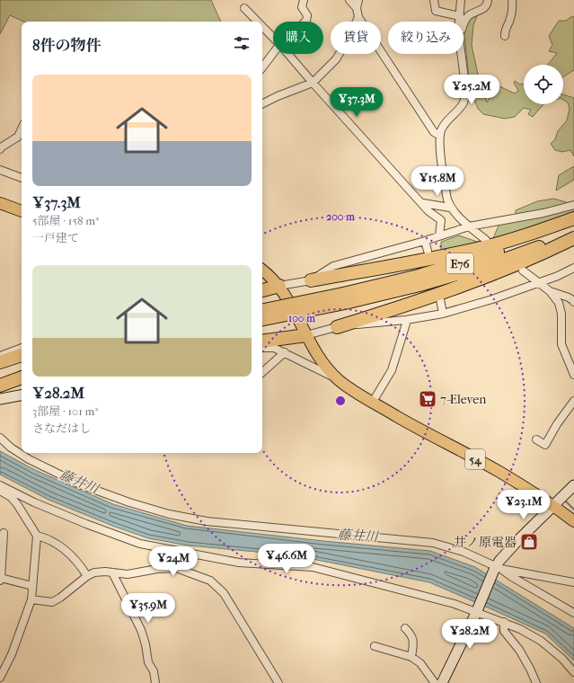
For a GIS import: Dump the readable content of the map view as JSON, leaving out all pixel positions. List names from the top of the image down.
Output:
{
  "streets": {
    "highway": ["E76"],
    "main road": ["54"]
  },
  "water": ["藤井川"],
  "places": {
    "supermarket": ["7-Eleven"],
    "shop": ["井ノ原電器"]
  },
  "page": {
    "chip": ["購入", "賃貸", "絞り込み"],
    "heading": "8件の物件",
    "list": [
      {
        "name": "¥37.3M",
        "note": "5部屋 · 158 m² · 一戸建て"
      },
      {
        "name": "¥28.2M",
        "note": "3部屋 · 101 m² · さなだはし"
      }
    ],
    "price": [
      "¥25.2M",
      "¥37.3M",
      "¥15.8M",
      "¥23.1M",
      "¥46.6M",
      "¥24M",
      "¥35.9M",
      "¥28.2M"
    ]
  },
  "rings": ["200 m", "100 m"]
}
